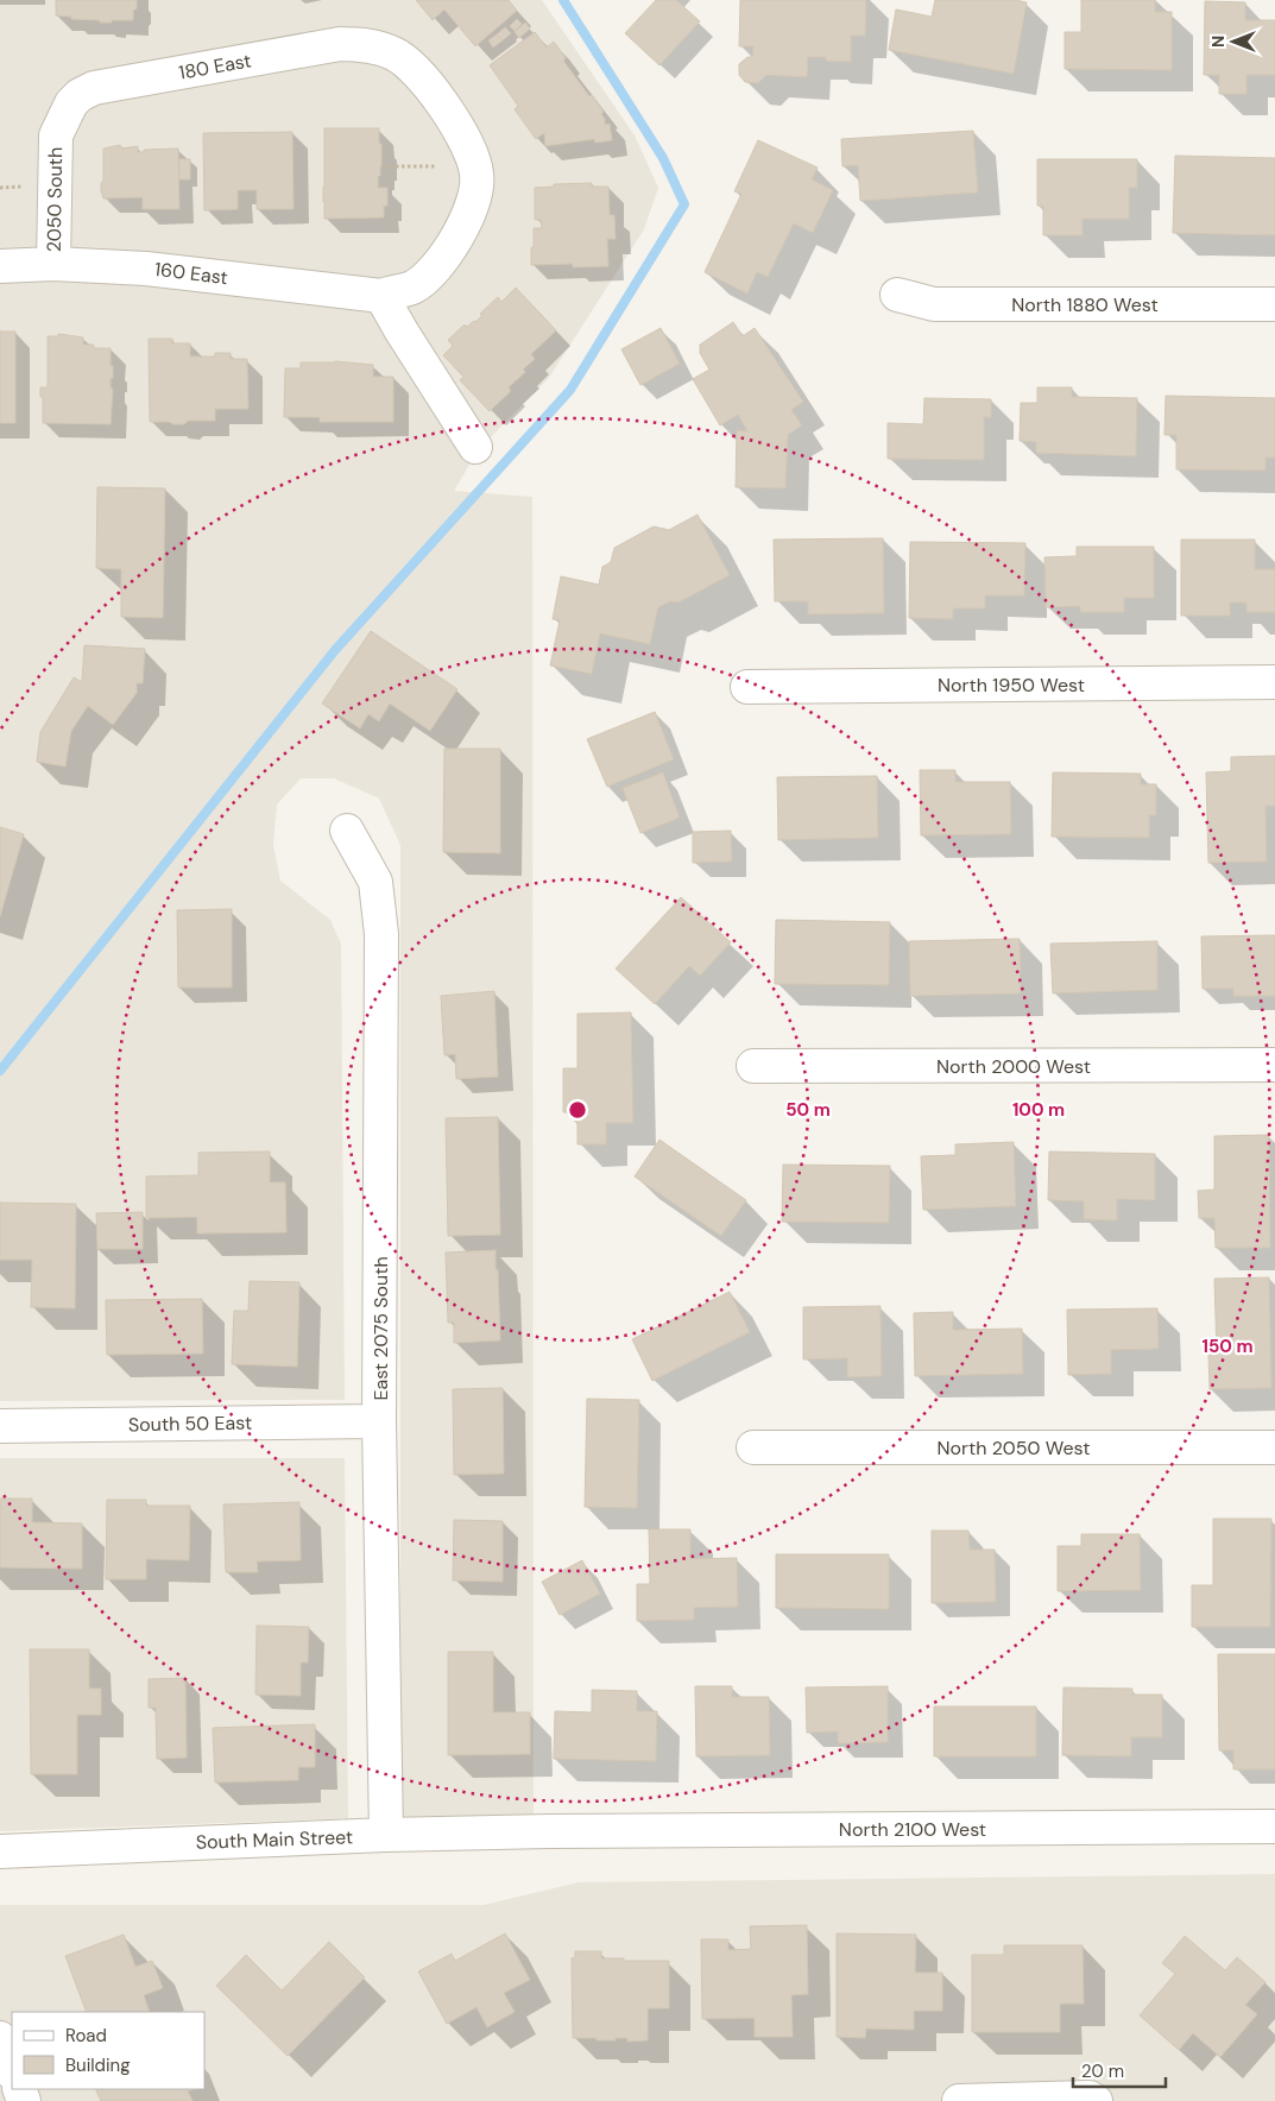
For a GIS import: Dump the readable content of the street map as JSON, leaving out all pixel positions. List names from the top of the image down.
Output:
{
  "streets": {
    "street": [
      "180 East",
      "2050 South",
      "160 East",
      "North 1880 West",
      "North 1950 West",
      "North 2000 West",
      "East 2075 South",
      "South 50 East",
      "North 2050 West",
      "North 2100 West",
      "South Main Street"
    ]
  },
  "crossings": [
    ["180 East", "2050 South"],
    ["180 East", "160 East"],
    ["2050 South", "160 East"],
    ["East 2075 South", "South 50 East"],
    ["East 2075 South", "South Main Street"],
    ["North 2100 West", "South Main Street"]
  ],
  "legend": ["Road", "Building"],
  "scale_bar": "20 m",
  "north": "left",
  "rings": ["50 m", "100 m", "150 m"]
}
